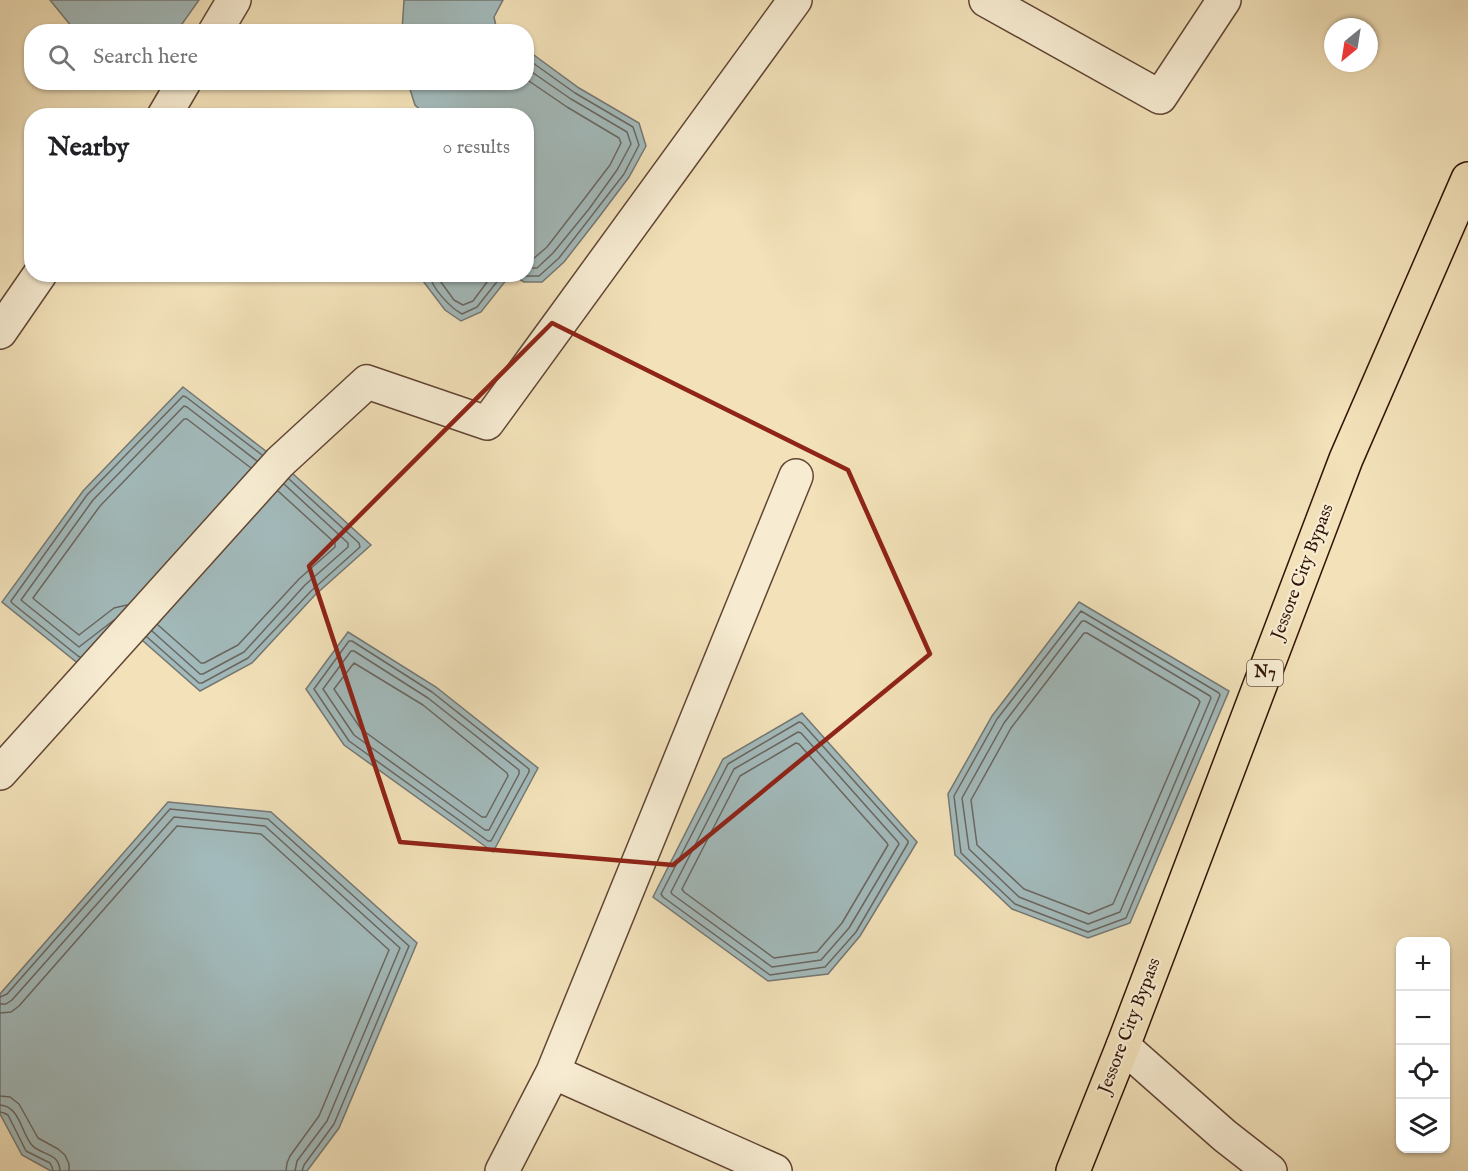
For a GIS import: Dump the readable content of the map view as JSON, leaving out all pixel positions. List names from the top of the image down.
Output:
{
  "streets": {
    "highway": ["Jessore City Bypass", "N7"]
  },
  "north": "bottom left",
  "page": {
    "search": "Search here",
    "heading": ["Nearby", "0 results"],
    "map_buttons": ["+", "−"]
  }
}
